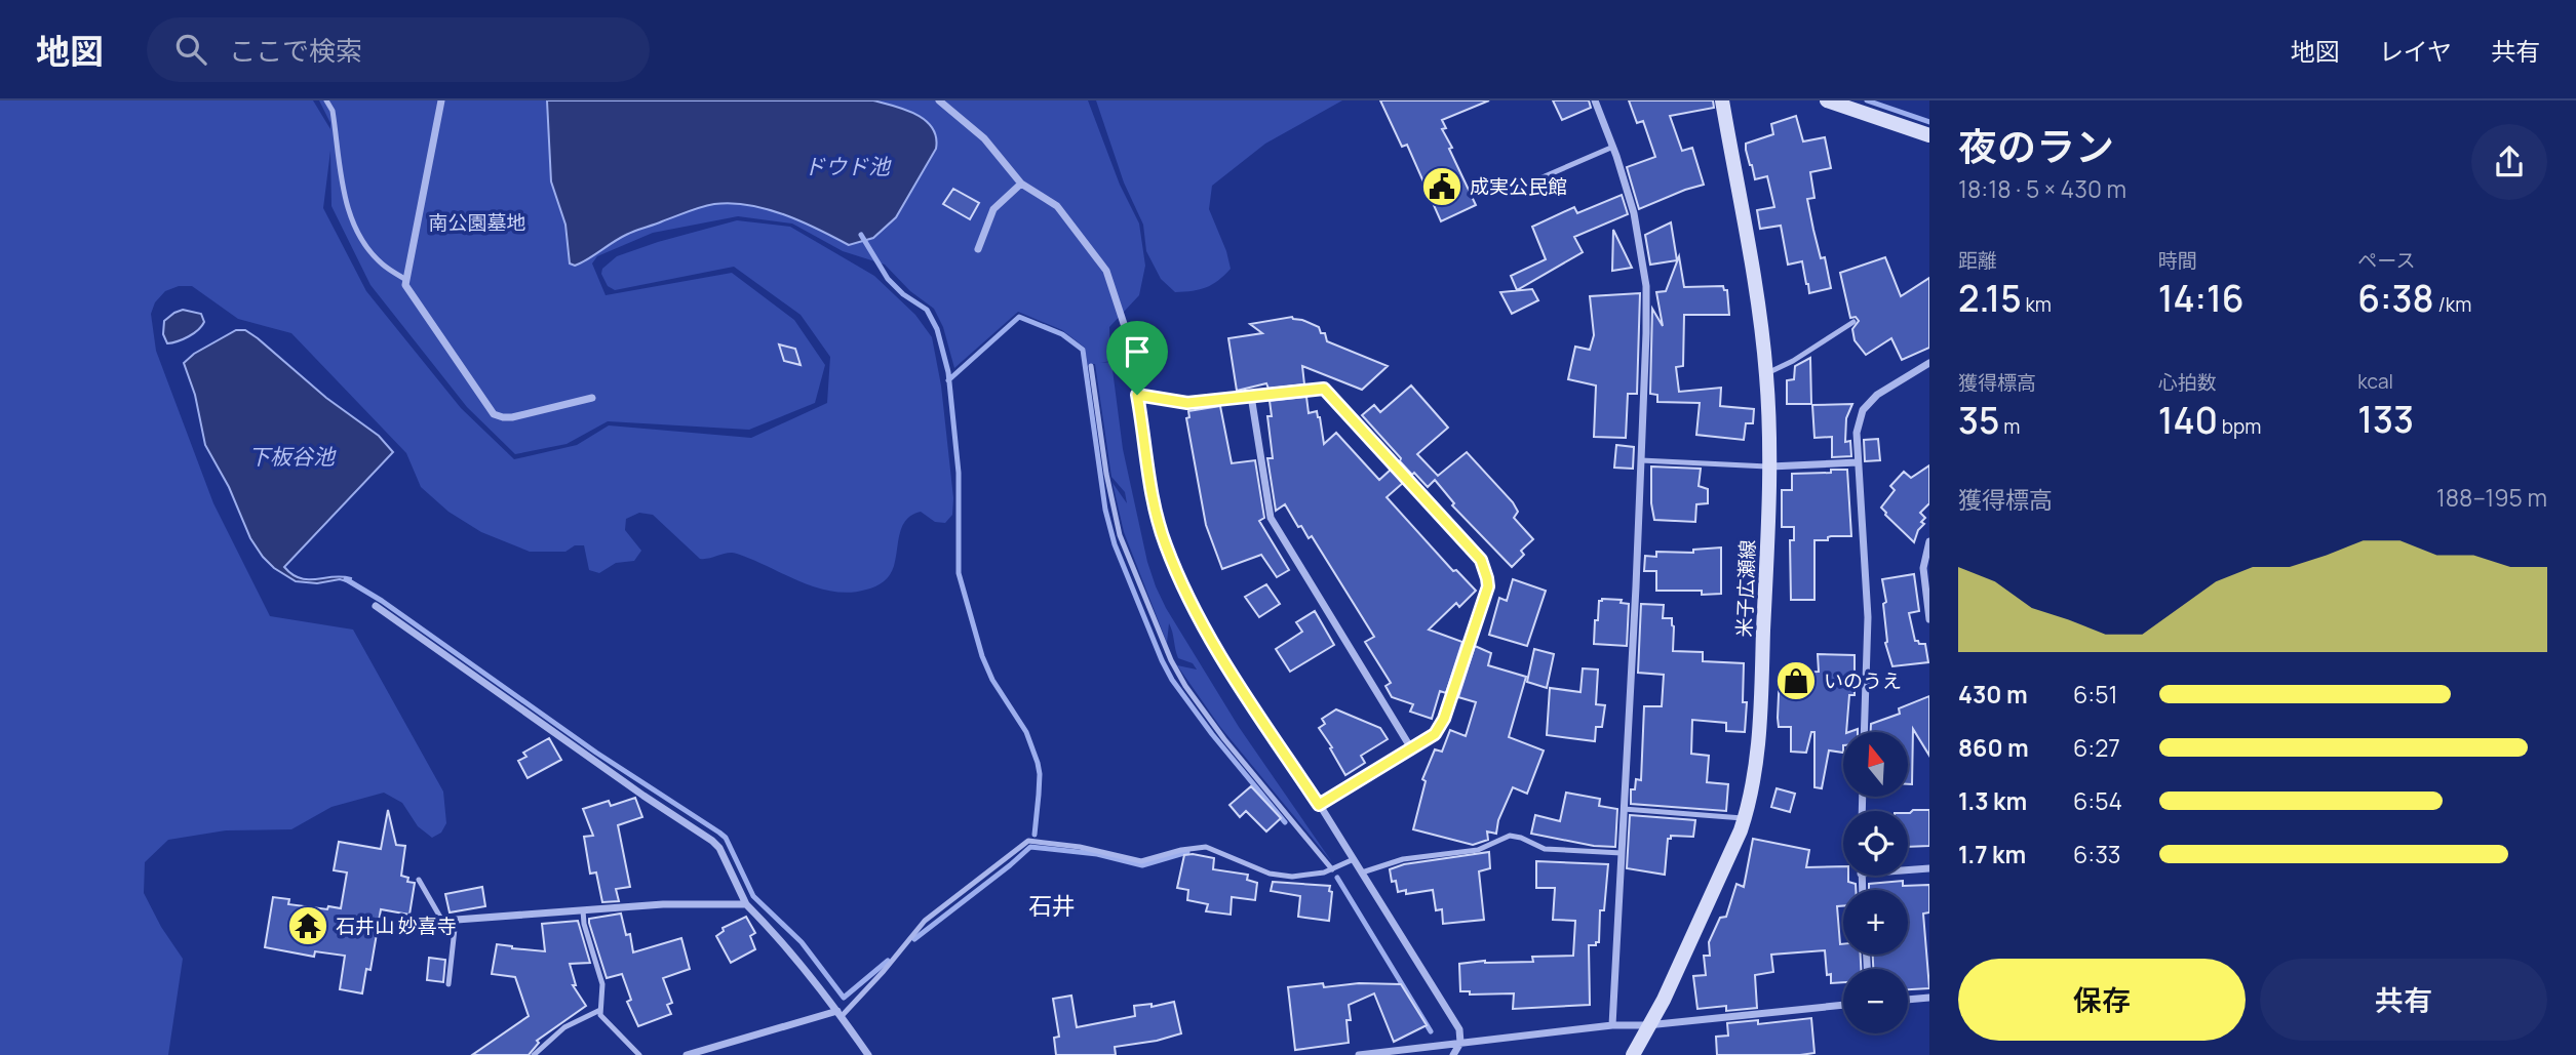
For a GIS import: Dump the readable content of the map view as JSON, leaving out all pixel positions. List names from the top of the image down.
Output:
{
  "streets": {
    "main road": ["米子広瀬線"]
  },
  "districts": ["石井"],
  "water": ["ドウド池", "下板谷池"],
  "parks": ["南公園墓地"],
  "places": {
    "public building": ["成実公民館"],
    "shop": ["いのうえ"],
    "temple": ["石井山 妙喜寺"]
  },
  "north": "top",
  "page": {
    "header": "地図",
    "search": "ここで検索",
    "nav": ["地図", "レイヤ", "共有"],
    "heading": ["夜のラン", "18:18 · 5 × 430 m"],
    "stats": [
      ["距離", "2.15 km"],
      ["時間", "14:16"],
      ["ペース", "6:38 /km"],
      ["獲得標高", "35 m"],
      ["心拍数", "140 bpm"],
      ["kcal", "133"]
    ],
    "chart": ["獲得標高", "188–195 m"],
    "list": [
      {
        "name": "430 m",
        "note": "6:51"
      },
      {
        "name": "860 m",
        "note": "6:27"
      },
      {
        "name": "1.3 km",
        "note": "6:54"
      },
      {
        "name": "1.7 km",
        "note": "6:33"
      }
    ],
    "map_buttons": ["+", "−"],
    "buttons": ["保存", "共有"]
  }
}
